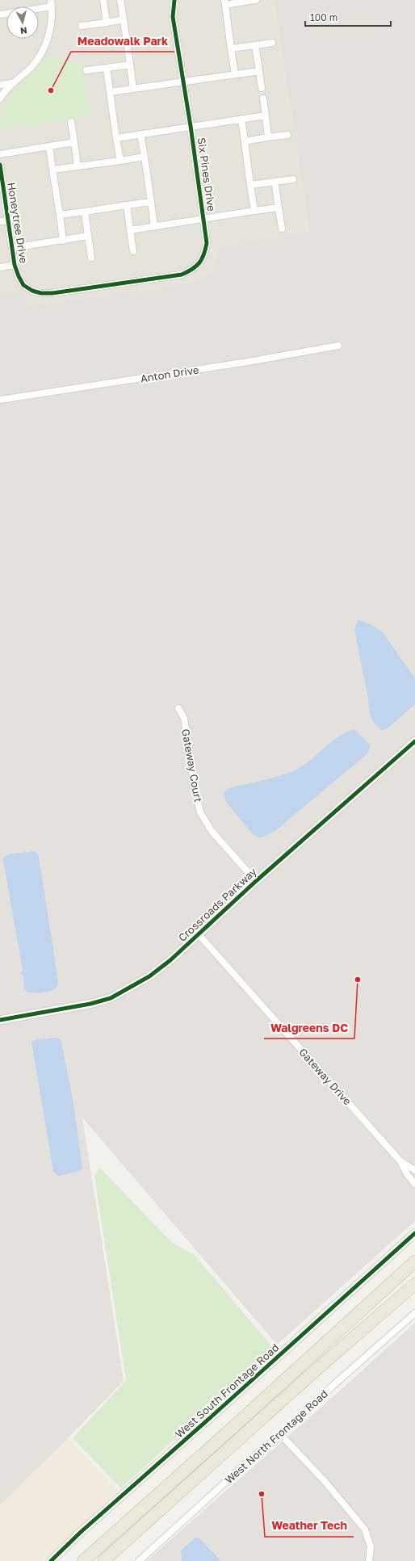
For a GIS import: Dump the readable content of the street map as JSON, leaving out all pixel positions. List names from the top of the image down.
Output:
{
  "streets": {
    "street": [
      "Six Pines Drive",
      "Honeytree Drive",
      "Anton Drive",
      "Gateway Court",
      "Crossroads Parkway",
      "Gateway Drive",
      "West South Frontage Road",
      "West North Frontage Road"
    ]
  },
  "crossings": [
    ["Six Pines Drive", "Honeytree Drive"],
    ["Gateway Court", "Crossroads Parkway"],
    ["Crossroads Parkway", "Gateway Drive"]
  ],
  "places": ["Meadowalk Park", "Walgreens DC", "Weather Tech"],
  "scale_bar": "100 m",
  "north": "bottom"
}
